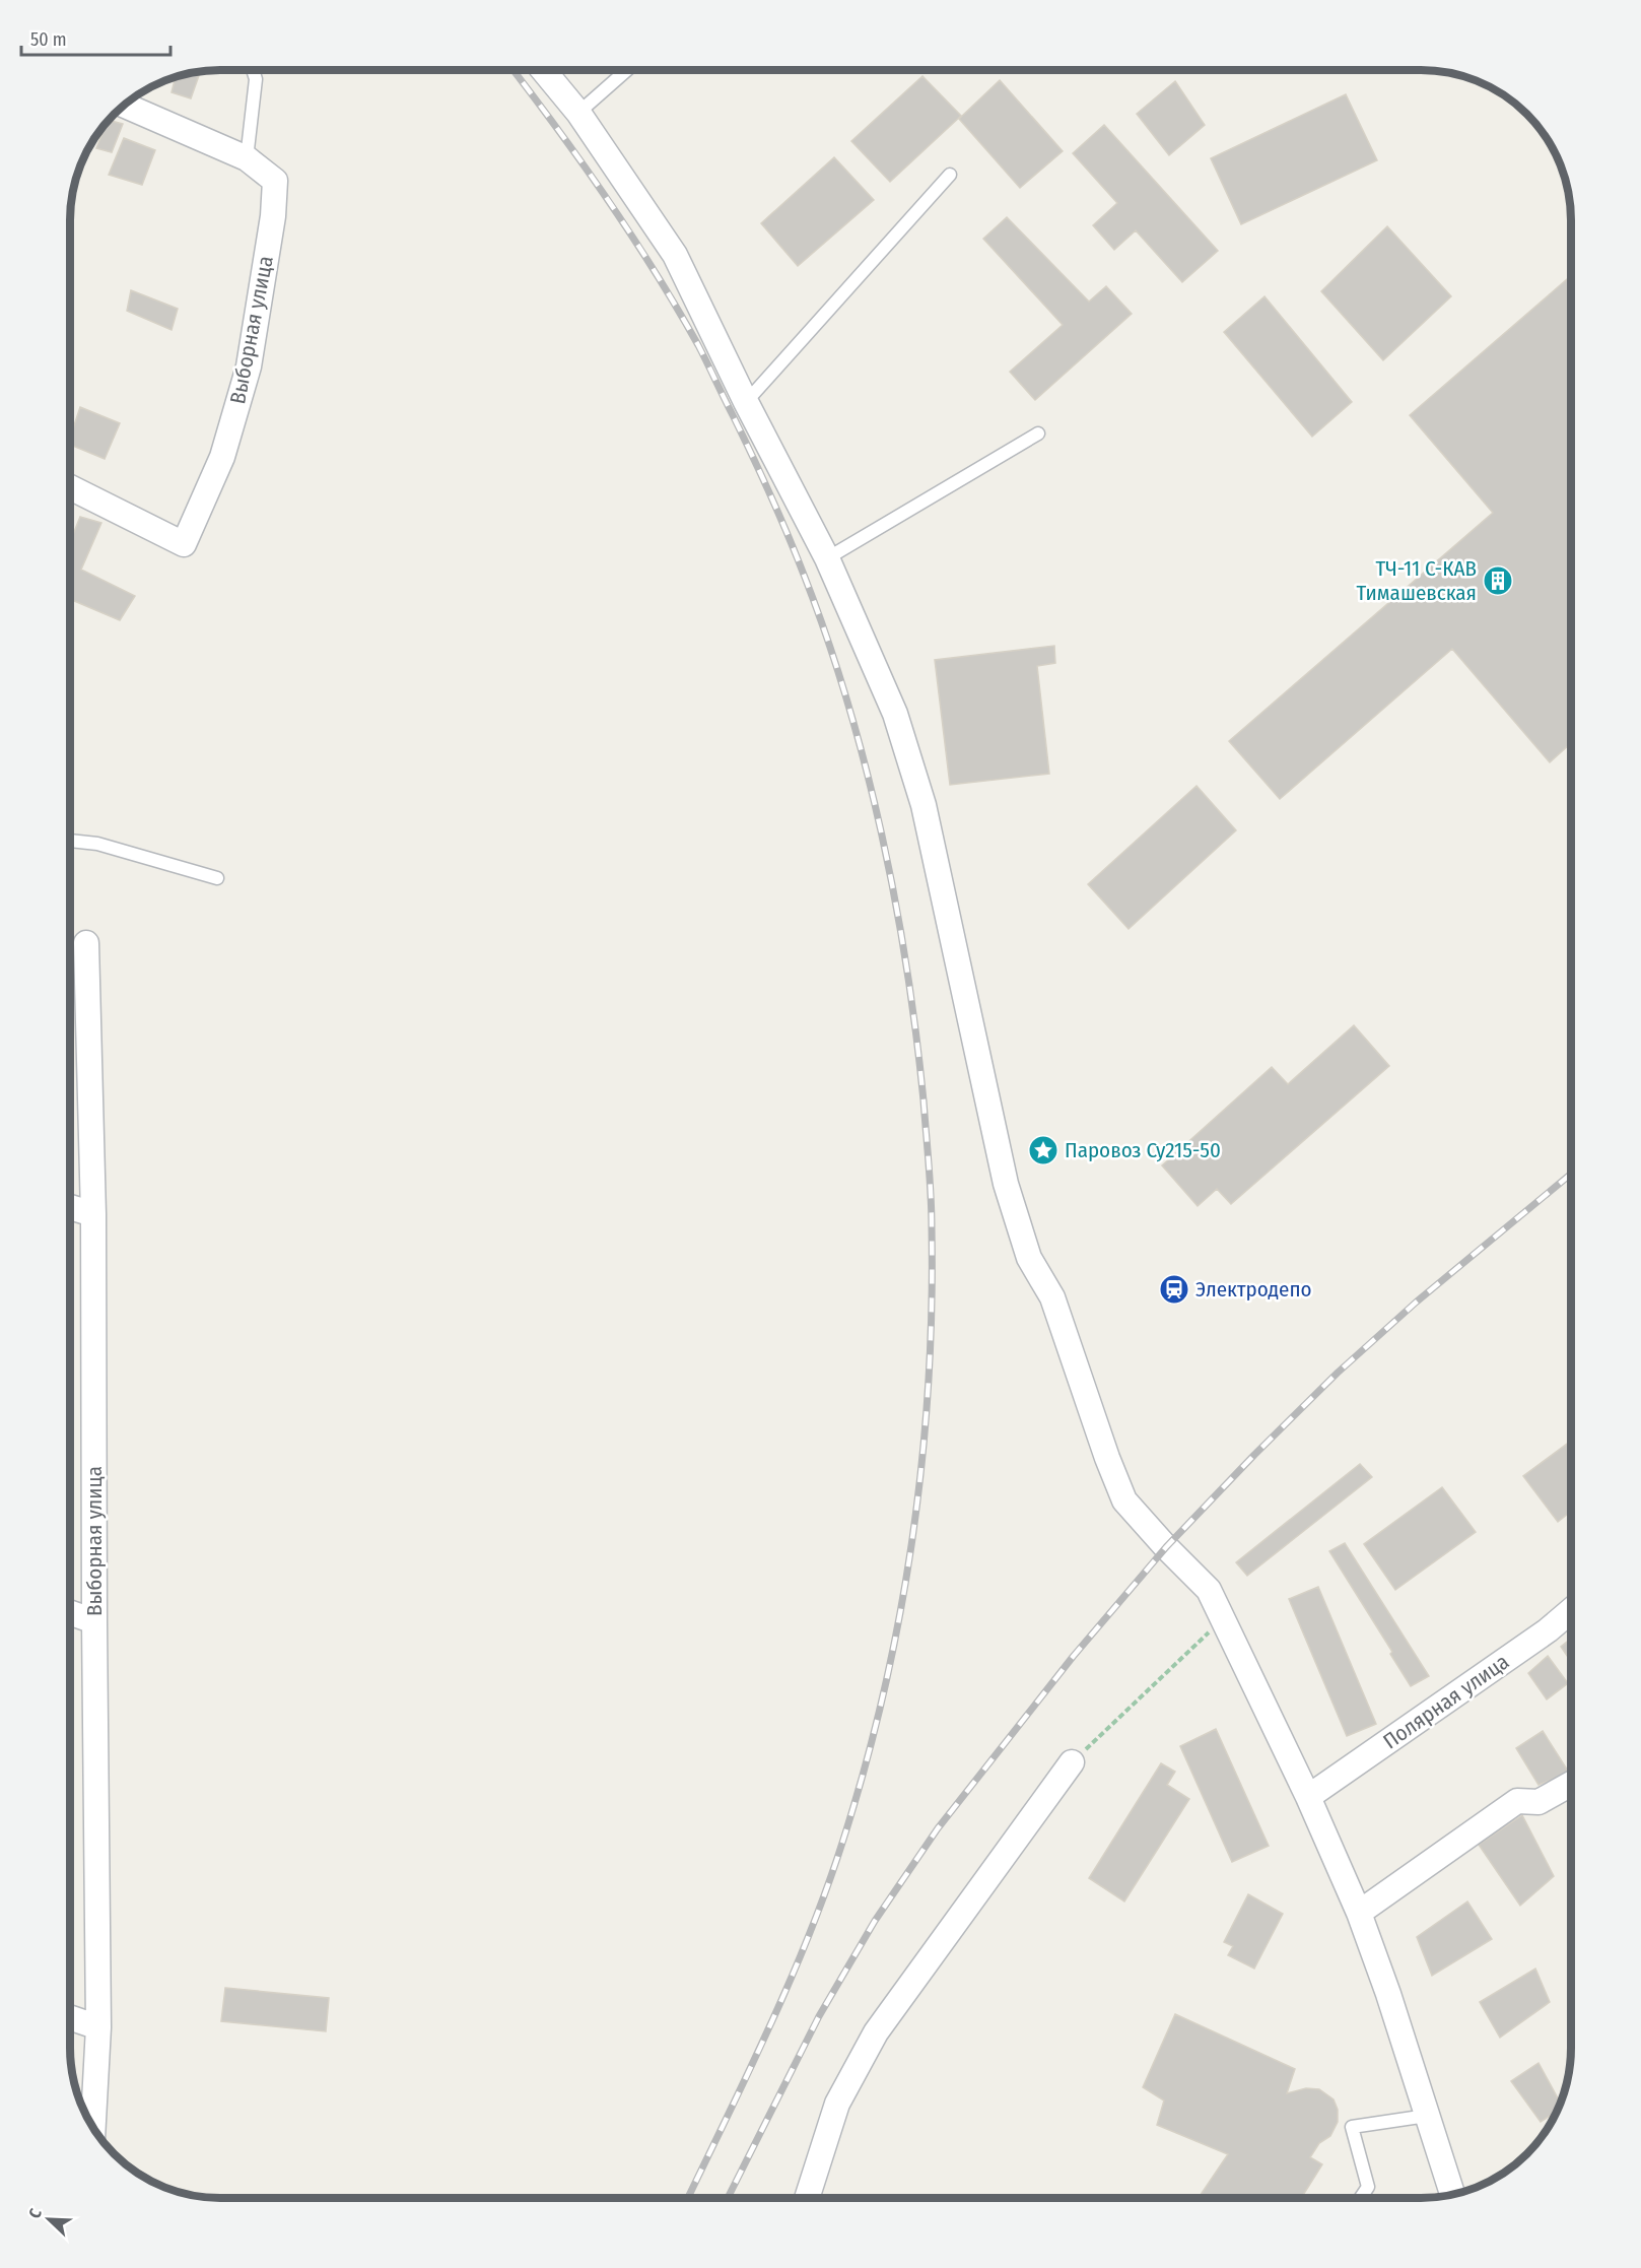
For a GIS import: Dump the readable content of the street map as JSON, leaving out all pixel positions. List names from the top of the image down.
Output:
{
  "streets": {
    "street": ["Выборная улица", "Полярная улица"]
  },
  "places": {
    "building": ["ТЧ-11 С-КАВ Тимашевская"],
    "place": ["Паровоз Су215-50"],
    "station": ["Электродепо"]
  },
  "scale_bar": "50 m",
  "north": "top left"
}
